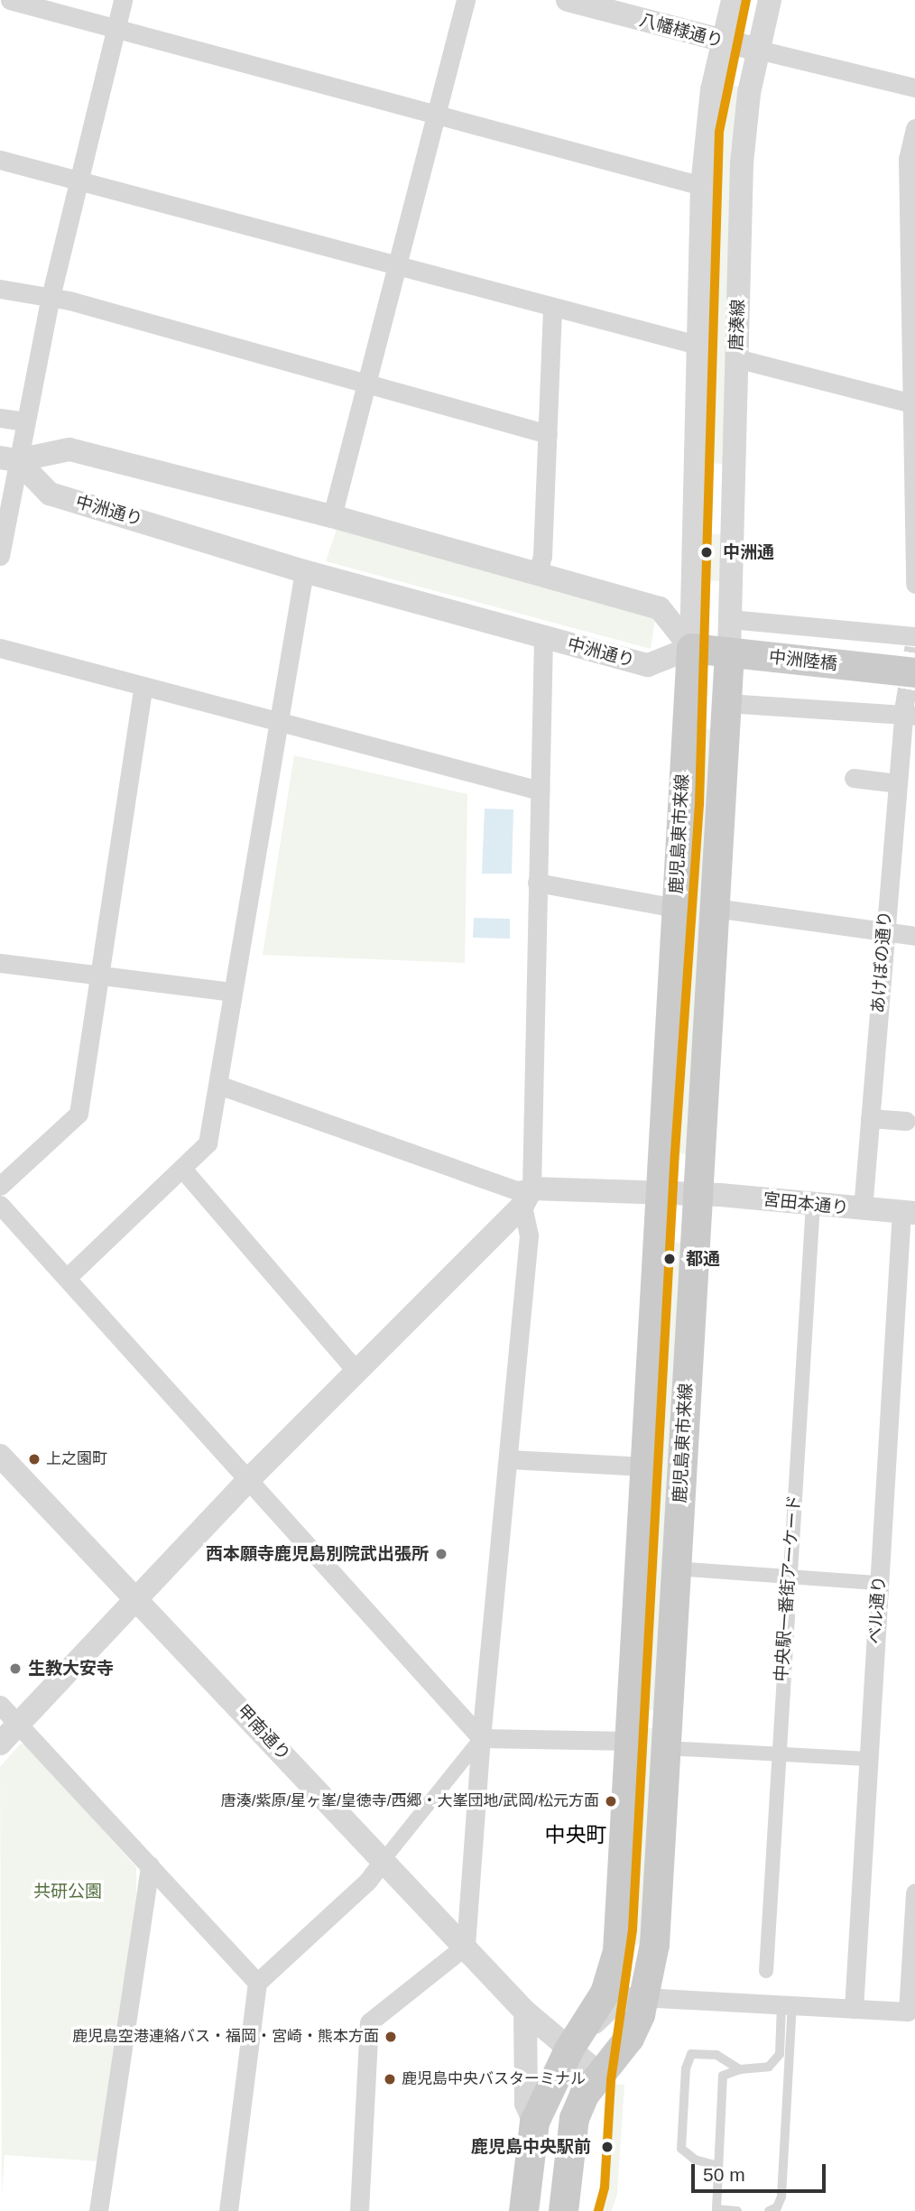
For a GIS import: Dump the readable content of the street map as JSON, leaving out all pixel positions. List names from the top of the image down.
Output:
{
  "streets": {
    "main road": ["中洲陸橋", "鹿児島東市来線"],
    "street": [
      "八幡様通り",
      "唐湊線",
      "中洲通り",
      "あけぼの通り",
      "宮田本通り",
      "中央駅一番街アーケード",
      "ベル通り",
      "甲南通り"
    ]
  },
  "crossings": [
    ["八幡様通り", "唐湊線"],
    ["唐湊線", "中洲通り"],
    ["唐湊線", "中洲陸橋"],
    ["唐湊線", "鹿児島東市来線"],
    ["中洲通り", "中洲陸橋"],
    ["中洲通り", "鹿児島東市来線"],
    ["中洲陸橋", "鹿児島東市来線"],
    ["鹿児島東市来線", "宮田本通り"],
    ["鹿児島東市来線", "甲南通り"],
    ["あけぼの通り", "宮田本通り"],
    ["宮田本通り", "中央駅一番街アーケード"],
    ["宮田本通り", "ベル通り"]
  ],
  "districts": ["中央町"],
  "parks": ["共研公園"],
  "places": [
    "中洲通",
    "都通",
    "上之園町",
    "西本願寺鹿児島別院武出張所",
    "生教大安寺",
    "唐湊/紫原/星ヶ峯/皇徳寺/西郷・大峯団地/武岡/松元方面",
    "鹿児島空港連絡バス・福岡・宮崎・熊本方面",
    "鹿児島中央バスターミナル",
    "鹿児島中央駅前"
  ],
  "scale_bar": "50 m"
}
